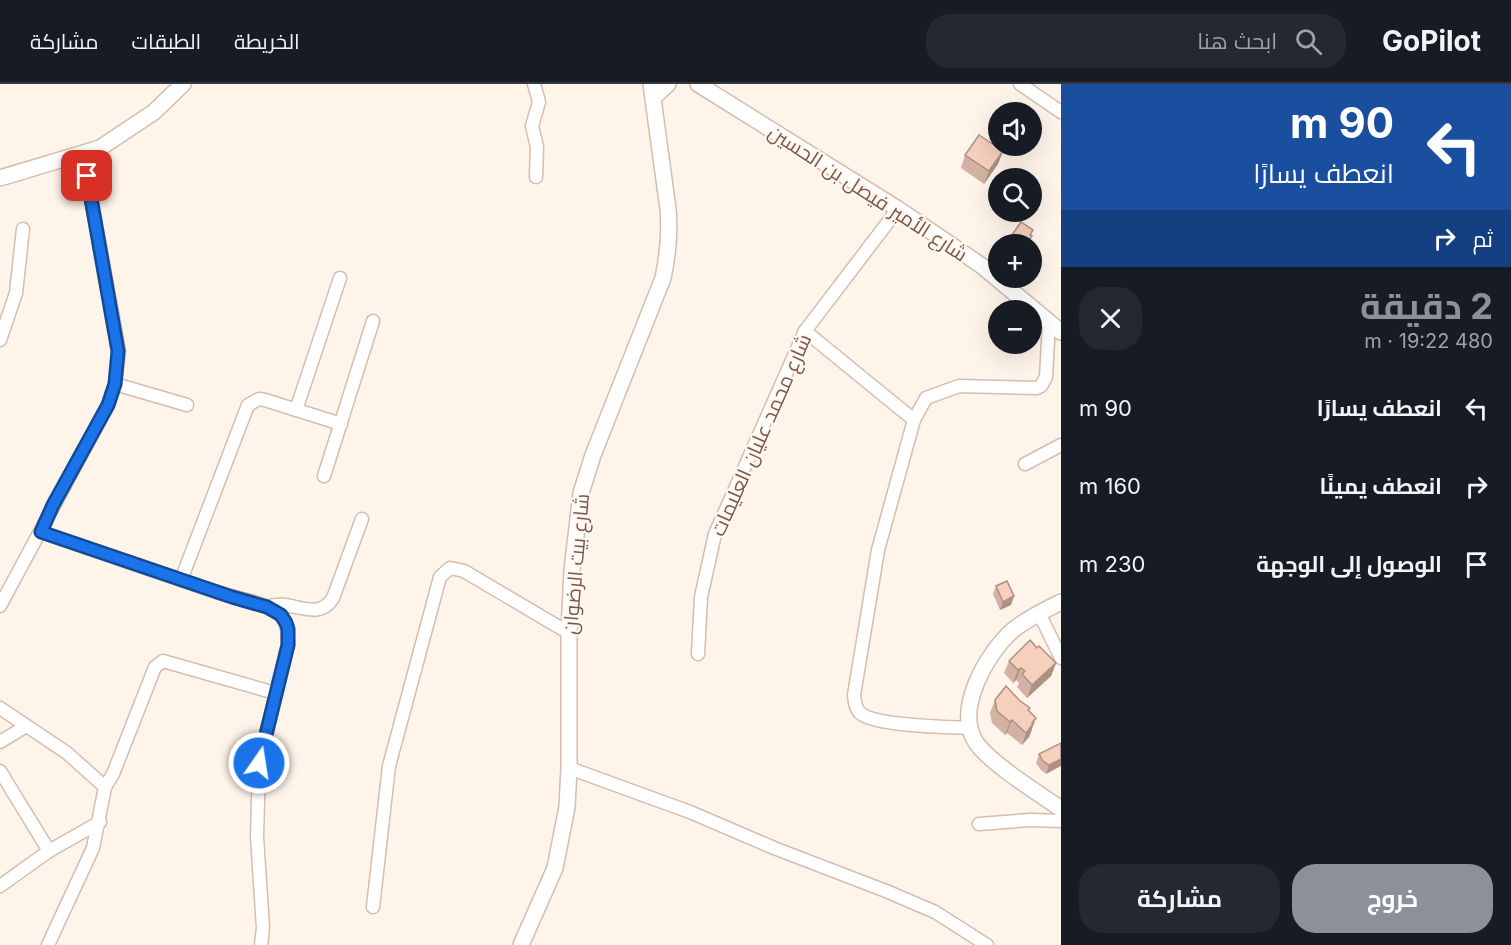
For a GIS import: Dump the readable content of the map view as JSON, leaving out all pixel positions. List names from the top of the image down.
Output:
{
  "streets": {
    "street": ["شارع الأمير فيصل بن الحسين", "شارع محمد عليان العليمات", "شارع بيت الرضوان"]
  },
  "crossings": [
    ["شارع الأمير فيصل بن الحسين", "شارع محمد عليان العليمات"]
  ],
  "page": {
    "header": "GoPilot",
    "search": "ابحث هنا",
    "nav": ["الخريطة", "الطبقات", "مشاركة"],
    "turn": ["90 m", "انعطف يسارًا"],
    "map_buttons": ["+", "−"],
    "then": "ثم",
    "heading": ["2 دقيقة", "480 m · 19:22"],
    "list": [
      {
        "name": "انعطف يسارًا",
        "value": "90 m"
      },
      {
        "name": "انعطف يمينًا",
        "value": "160 m"
      },
      {
        "name": "الوصول إلى الوجهة",
        "value": "230 m"
      }
    ],
    "buttons": ["خروج", "مشاركة"]
  }
}
